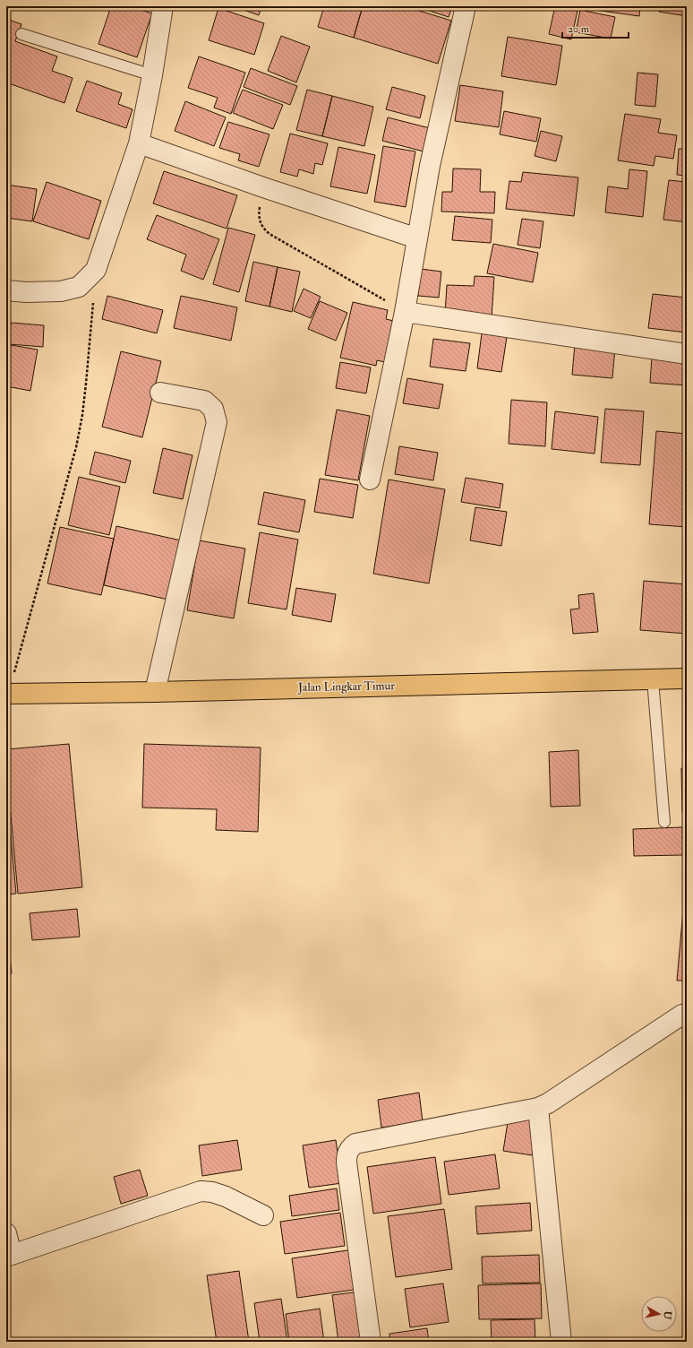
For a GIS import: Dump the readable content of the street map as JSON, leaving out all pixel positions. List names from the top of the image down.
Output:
{
  "streets": {
    "highway": ["Jalan Lingkar Timur"]
  },
  "scale_bar": "20 m",
  "north": "right"
}
